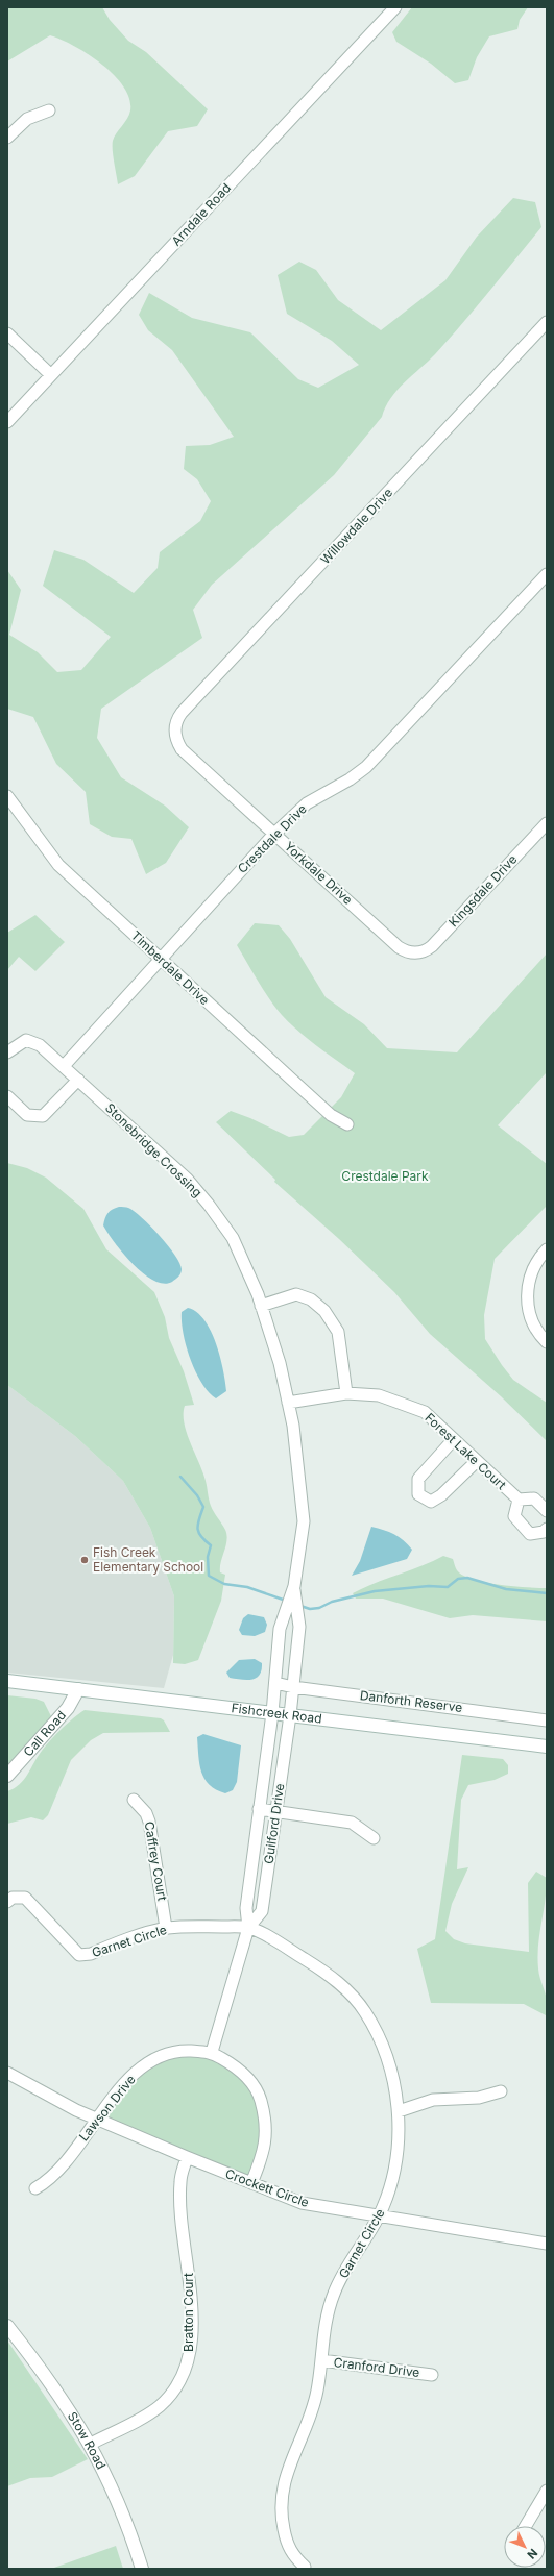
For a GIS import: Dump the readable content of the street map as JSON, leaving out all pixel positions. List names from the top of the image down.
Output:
{
  "streets": {
    "main road": ["Fishcreek Road", "Call Road", "Stow Road"],
    "street": [
      "Arndale Road",
      "Willowdale Drive",
      "Crestdale Drive",
      "Yorkdale Drive",
      "Kingsdale Drive",
      "Timberdale Drive",
      "Stonebridge Crossing",
      "Forest Lake Court",
      "Danforth Reserve",
      "Guilford Drive",
      "Caffrey Court",
      "Garnet Circle",
      "Lawson Drive",
      "Crockett Circle",
      "Bratton Court",
      "Cranford Drive"
    ]
  },
  "crossings": [
    ["Willowdale Drive", "Yorkdale Drive"],
    ["Crestdale Drive", "Yorkdale Drive"],
    ["Crestdale Drive", "Timberdale Drive"],
    ["Crestdale Drive", "Stonebridge Crossing"],
    ["Yorkdale Drive", "Kingsdale Drive"],
    ["Stonebridge Crossing", "Forest Lake Court"],
    ["Stonebridge Crossing", "Danforth Reserve"],
    ["Stonebridge Crossing", "Fishcreek Road"],
    ["Stonebridge Crossing", "Guilford Drive"],
    ["Fishcreek Road", "Call Road"],
    ["Fishcreek Road", "Guilford Drive"],
    ["Guilford Drive", "Garnet Circle"],
    ["Guilford Drive", "Lawson Drive"],
    ["Caffrey Court", "Garnet Circle"],
    ["Garnet Circle", "Crockett Circle"],
    ["Garnet Circle", "Cranford Drive"],
    ["Lawson Drive", "Crockett Circle"],
    ["Crockett Circle", "Bratton Court"],
    ["Bratton Court", "Stow Road"]
  ],
  "parks": ["Crestdale Park"],
  "places": ["Fish Creek Elementary School"],
  "north": "bottom right"
}
